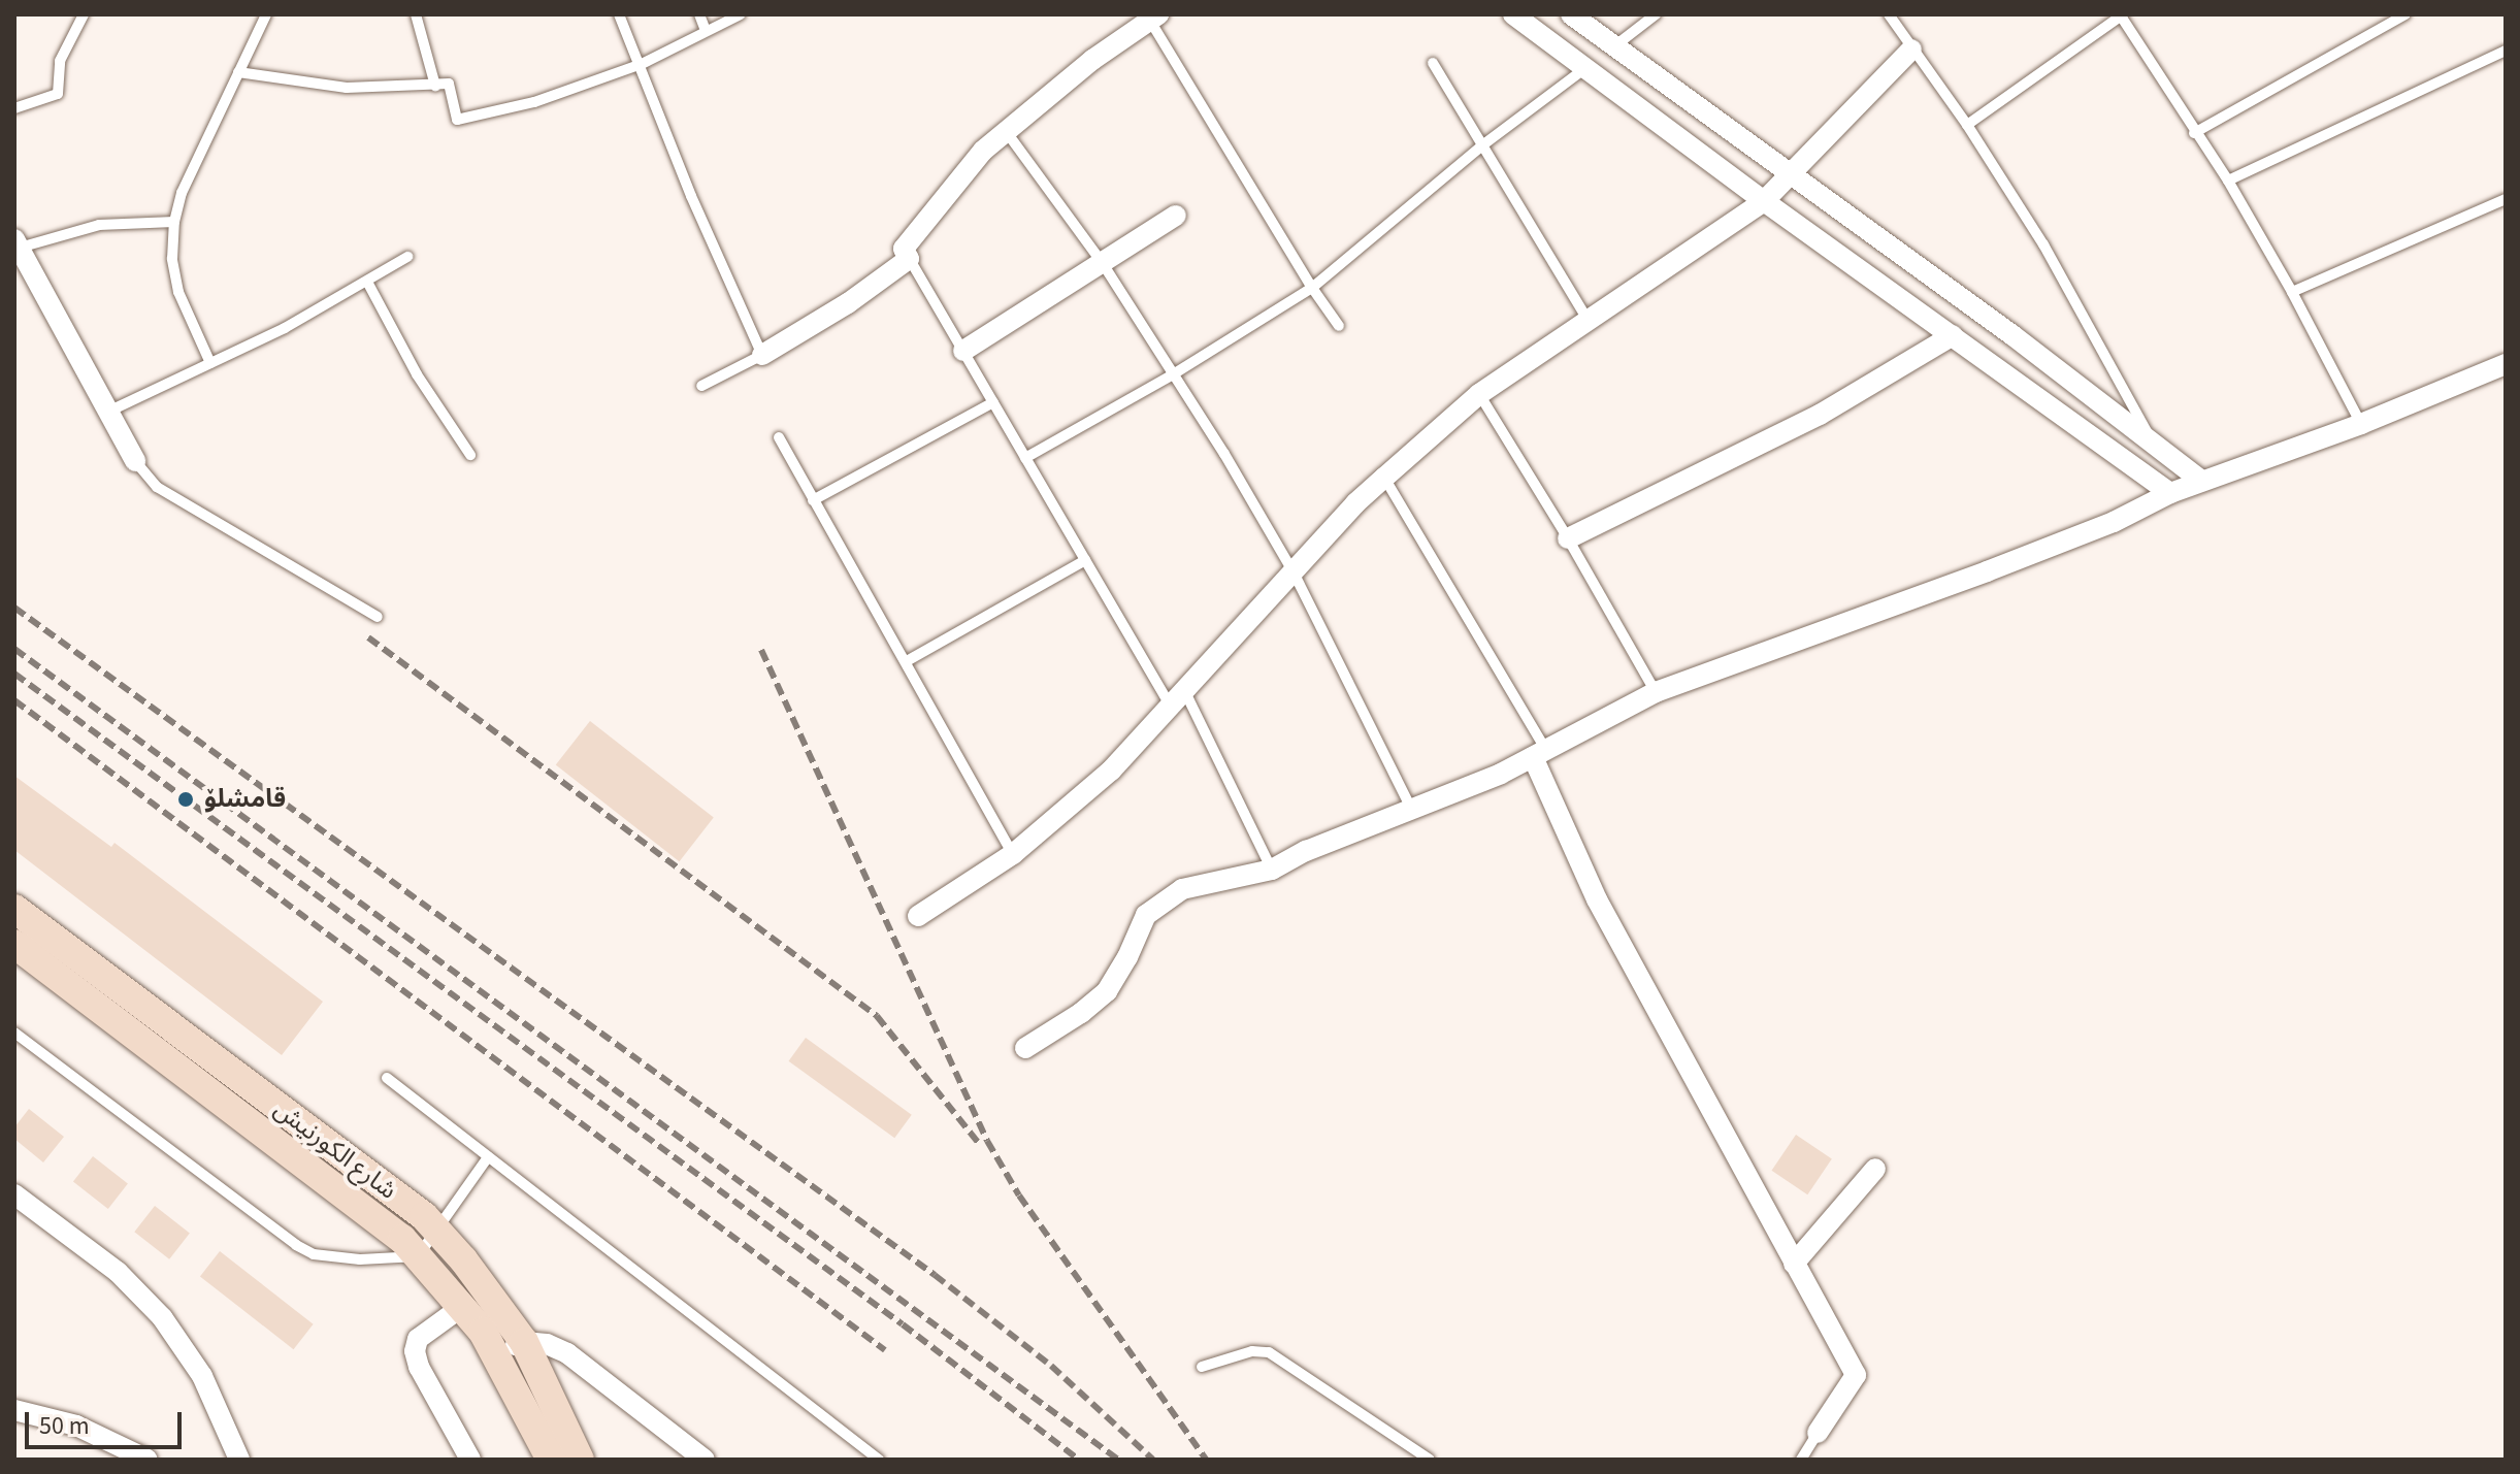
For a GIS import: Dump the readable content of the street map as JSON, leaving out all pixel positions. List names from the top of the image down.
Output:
{
  "streets": {
    "street": ["شارع الكورنيش"]
  },
  "places": ["قامشلۆ"],
  "scale_bar": "50 m"
}
